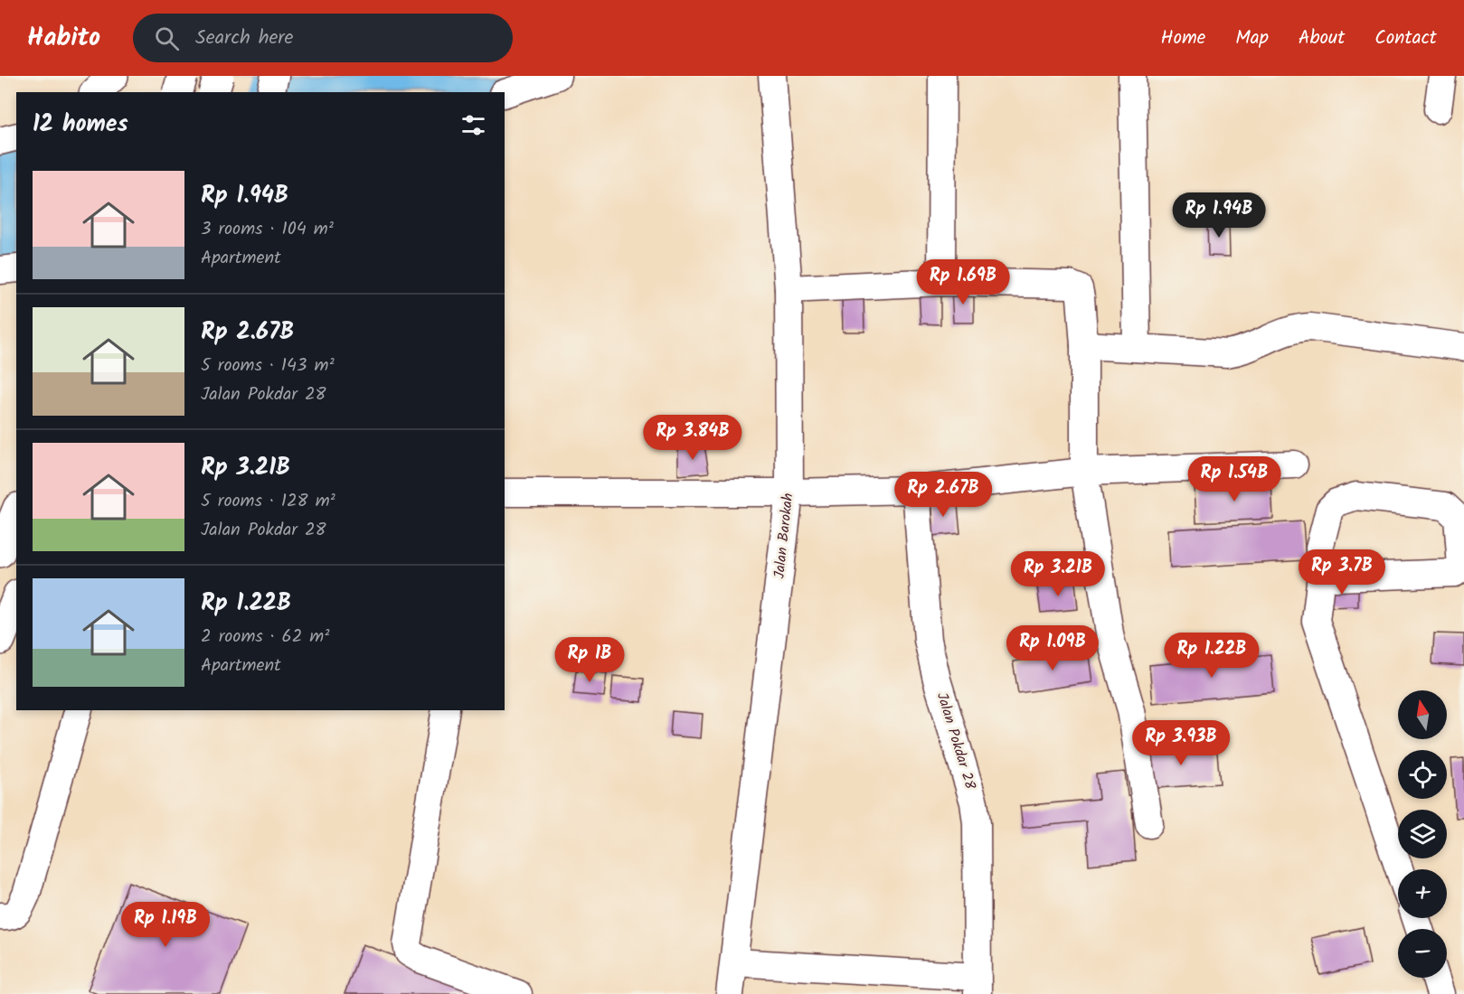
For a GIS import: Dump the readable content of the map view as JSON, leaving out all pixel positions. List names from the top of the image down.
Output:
{
  "streets": {
    "street": ["Jalan Barokah", "Jalan Pokdar 28"]
  },
  "north": "top",
  "page": {
    "header": "Habito",
    "search": "Search here",
    "nav": [
      "Home",
      "Map",
      "About",
      "Contact"
    ],
    "heading": "12 homes",
    "list": [
      {
        "name": "Rp 1.94B",
        "note": "3 rooms · 104 m² · Apartment"
      },
      {
        "name": "Rp 2.67B",
        "note": "5 rooms · 143 m² · Jalan Pokdar 28"
      },
      {
        "name": "Rp 3.21B",
        "note": "5 rooms · 128 m² · Jalan Pokdar 28"
      },
      {
        "name": "Rp 1.22B",
        "note": "2 rooms · 62 m² · Apartment"
      }
    ],
    "price": [
      "Rp 1.94B",
      "Rp 1.69B",
      "Rp 3.84B",
      "Rp 1.54B",
      "Rp 2.67B",
      "Rp 3.7B",
      "Rp 3.21B",
      "Rp 1.09B",
      "Rp 1.22B",
      "Rp 1B",
      "Rp 3.93B",
      "Rp 1.19B"
    ],
    "map_buttons": ["+", "−"]
  }
}
